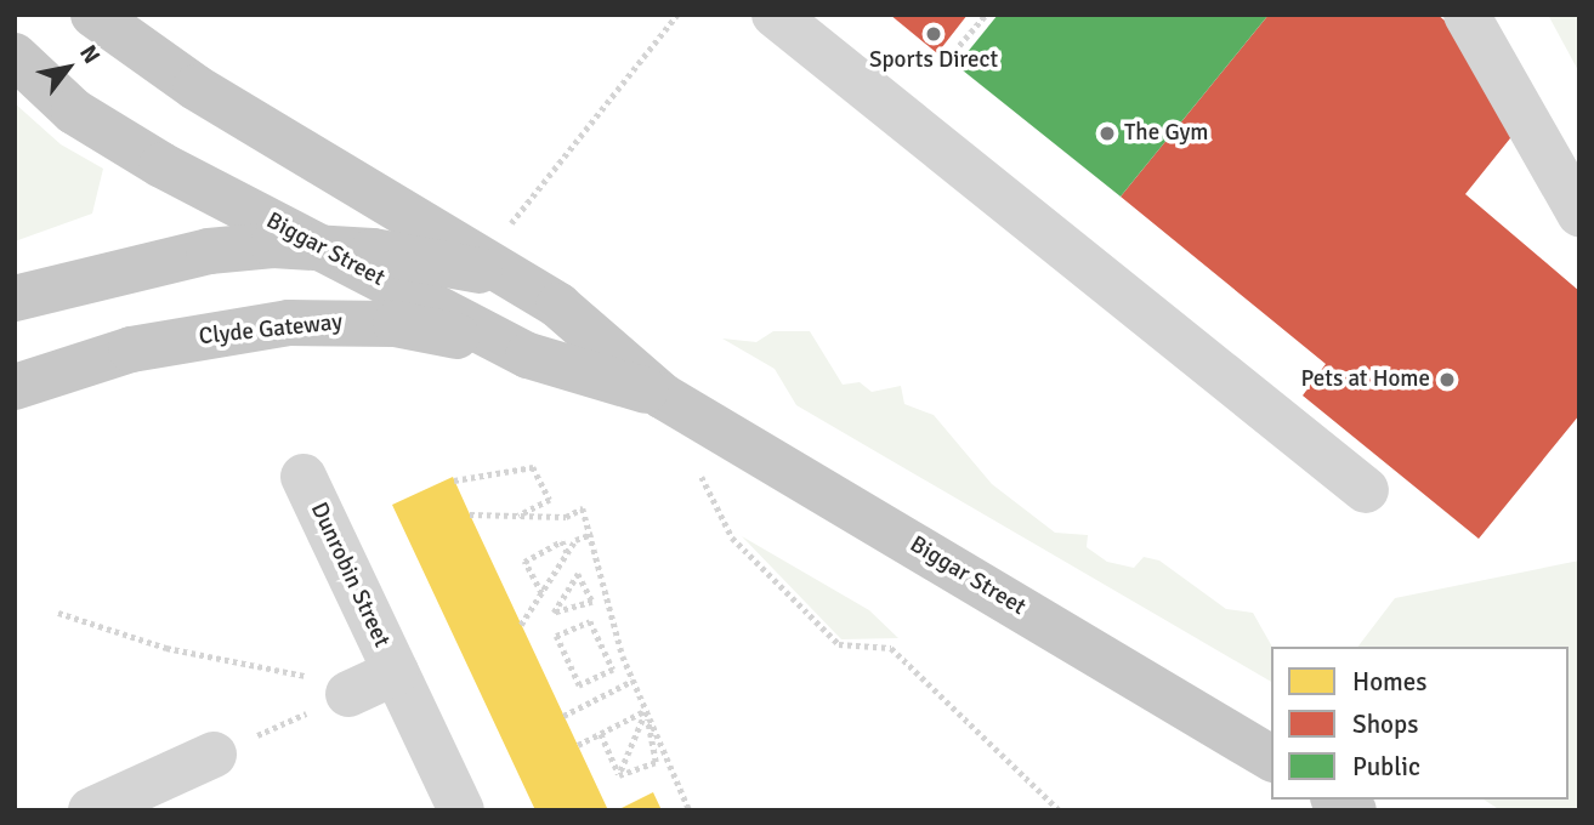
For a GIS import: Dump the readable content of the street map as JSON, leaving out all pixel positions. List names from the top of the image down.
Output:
{
  "streets": {
    "main road": ["Biggar Street", "Clyde Gateway"],
    "street": ["Dunrobin Street"]
  },
  "crossings": [
    ["Biggar Street", "Clyde Gateway"]
  ],
  "places": ["Sports Direct", "The Gym", "Pets at Home"],
  "legend": ["Homes", "Shops", "Public"],
  "north": "top right"
}
